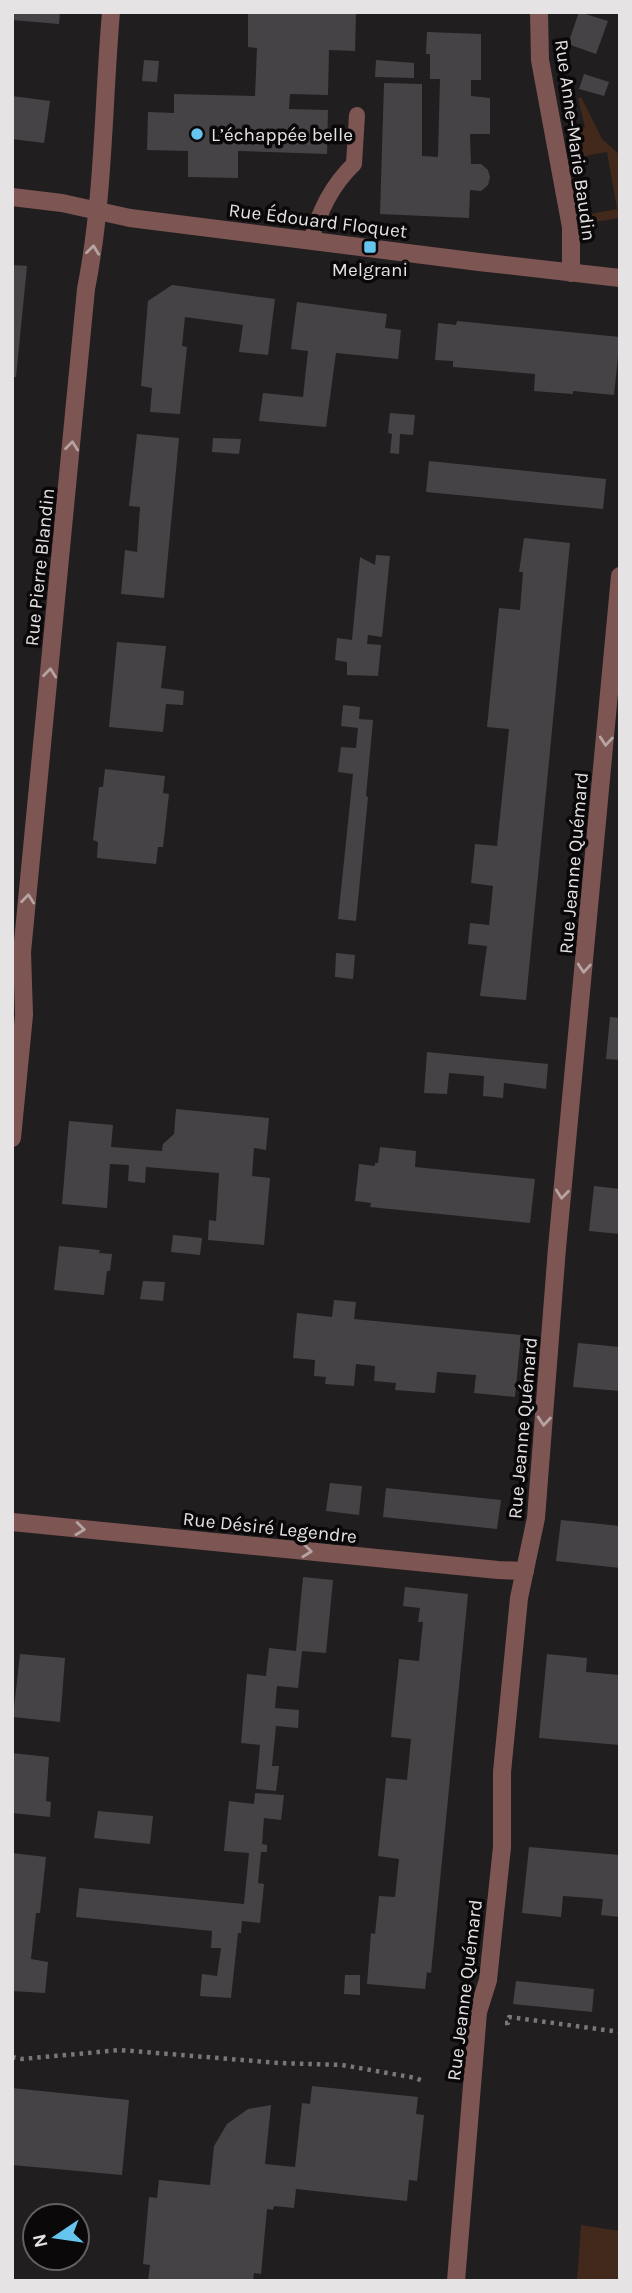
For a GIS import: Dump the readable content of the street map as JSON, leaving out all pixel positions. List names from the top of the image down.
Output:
{
  "streets": {
    "street": [
      "Rue Anne-Marie Baudin",
      "Rue Édouard Floquet",
      "Rue Pierre Blandin",
      "Rue Jeanne Quémard",
      "Rue Désiré Legendre"
    ]
  },
  "crossings": [
    ["Rue Anne-Marie Baudin", "Rue Édouard Floquet"],
    ["Rue Édouard Floquet", "Rue Pierre Blandin"],
    ["Rue Jeanne Quémard", "Rue Désiré Legendre"]
  ],
  "one_way": ["Rue Pierre Blandin", "Rue Jeanne Quémard", "Rue Désiré Legendre"],
  "places": {
    "other": ["L’échappée belle"],
    "transit": ["Melgrani"]
  },
  "north": "left"
}
